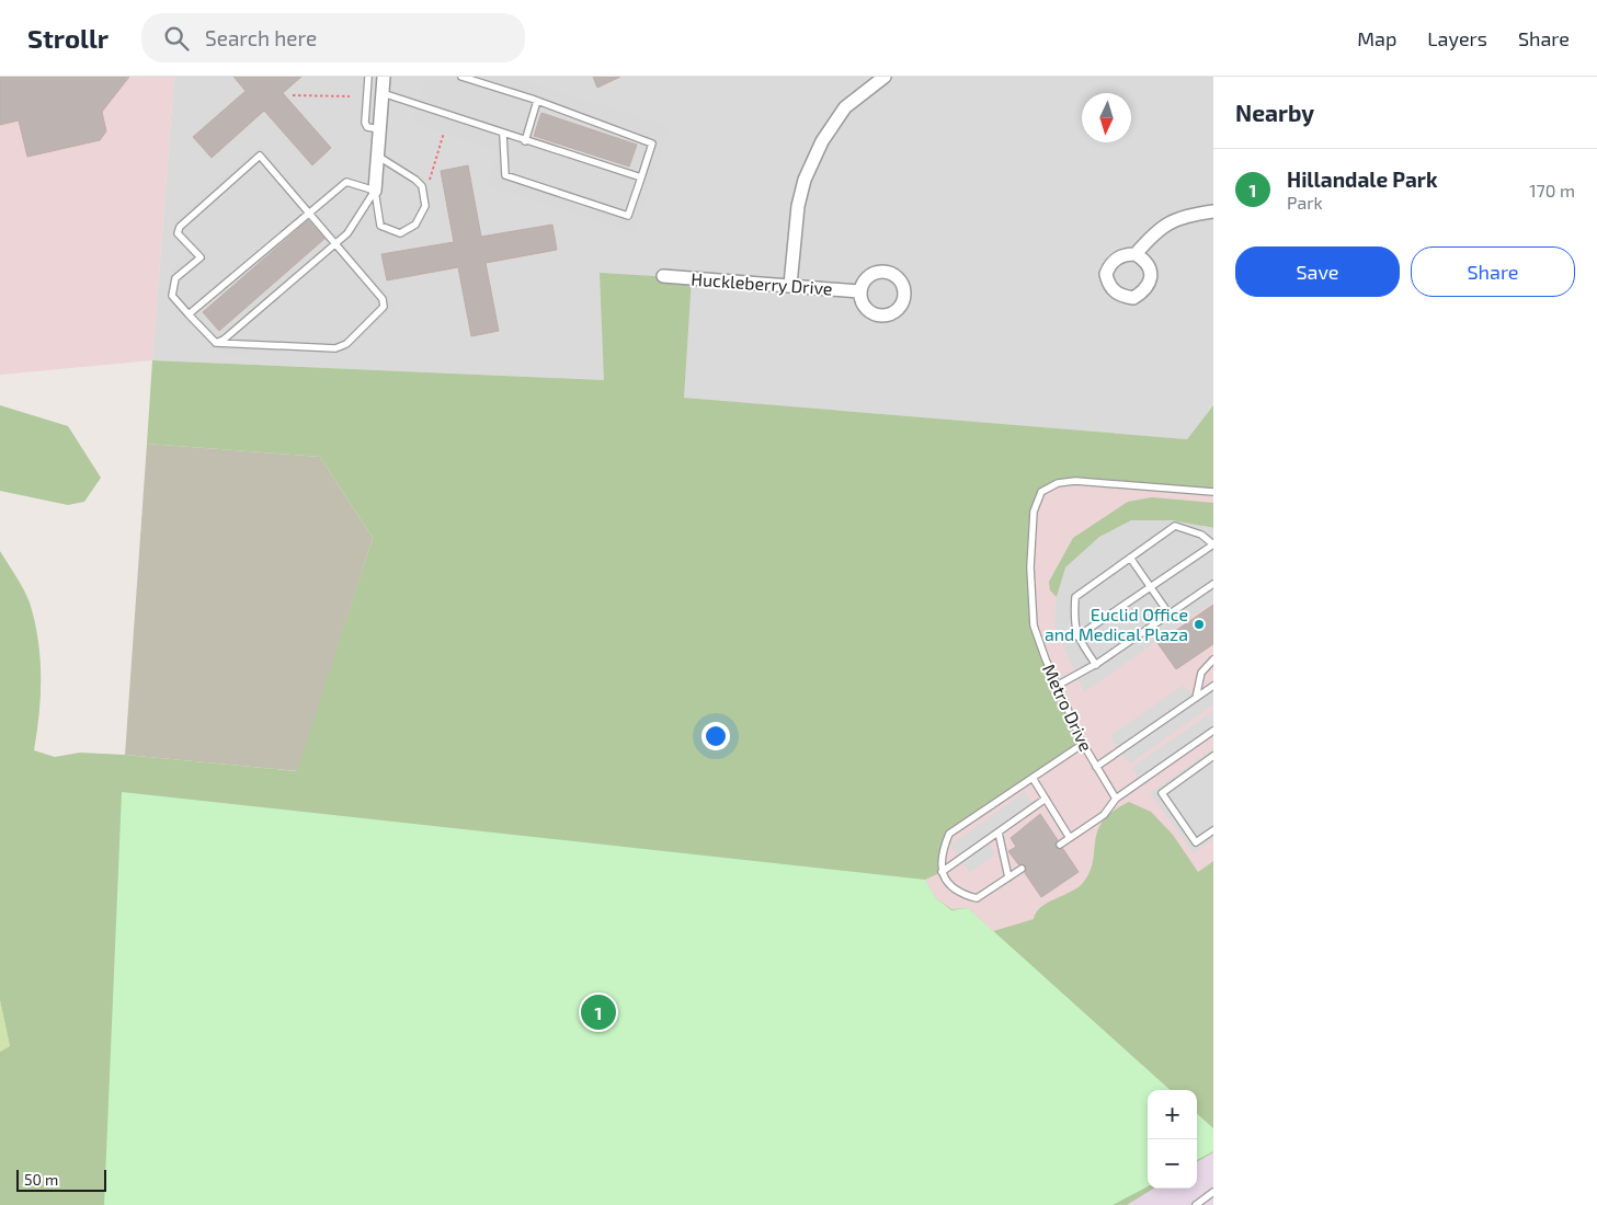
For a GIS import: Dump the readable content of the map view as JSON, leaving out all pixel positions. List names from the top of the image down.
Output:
{
  "streets": {
    "street": ["Huckleberry Drive"],
    "lane": ["Metro Drive"]
  },
  "places": ["Euclid Office and Medical Plaza"],
  "scale_bar": "50 m",
  "north": "bottom",
  "page": {
    "header": "Strollr",
    "search": "Search here",
    "nav": ["Map", "Layers", "Share"],
    "heading": "Nearby",
    "list": [
      {
        "mark": "1",
        "name": "Hillandale Park",
        "note": "Park",
        "value": "170 m"
      }
    ],
    "buttons": ["Save", "Share"],
    "pins": "1",
    "map_buttons": ["+", "−"],
    "scale": "50 m"
  }
}
